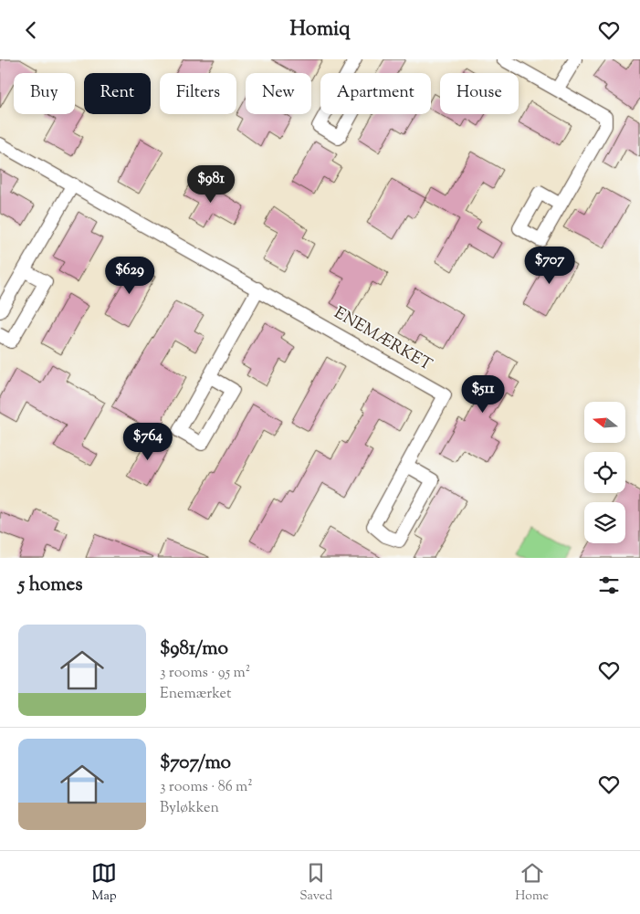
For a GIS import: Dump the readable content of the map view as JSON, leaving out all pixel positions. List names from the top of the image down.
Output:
{
  "streets": {
    "street": ["ENEMÆRKET"]
  },
  "north": "left",
  "page": {
    "header": "Homiq",
    "chip": [
      "Buy",
      "Rent",
      "Filters",
      "New",
      "Apartment",
      "House"
    ],
    "price": [
      "$981",
      "$707",
      "$629",
      "$511",
      "$764"
    ],
    "heading": "5 homes",
    "list": [
      {
        "name": "$981/mo",
        "note": "3 rooms · 95 m² · Enemærket"
      },
      {
        "name": "$707/mo",
        "note": "3 rooms · 86 m² · Byløkken"
      }
    ],
    "tabs": ["Map", "Saved", "Home"]
  }
}
